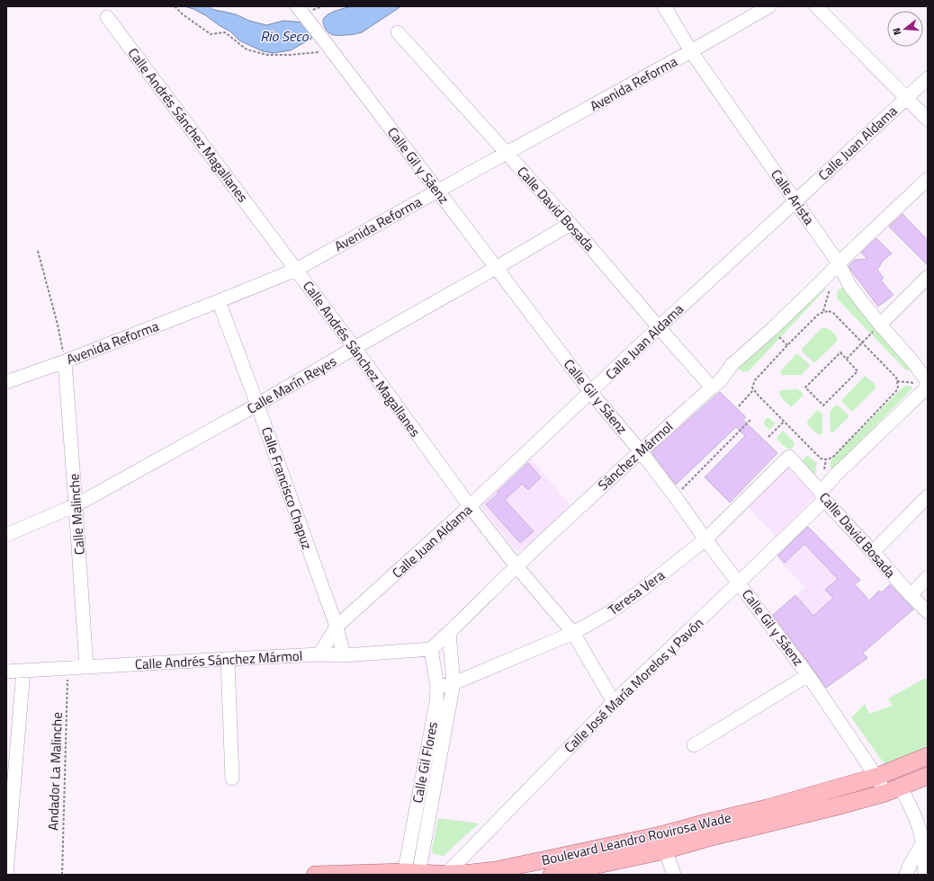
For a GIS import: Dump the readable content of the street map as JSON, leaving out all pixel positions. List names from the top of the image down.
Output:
{
  "streets": {
    "main road": ["Boulevard Leandro Rovirosa Wade"],
    "street": [
      "Avenida Reforma",
      "Calle Andrés Sánchez Magallanes",
      "Calle Juan Aldama",
      "Calle Gil y Sáenz",
      "Calle Arista",
      "Calle David Bosada",
      "Calle Marín Reyes",
      "Sánchez Mármol",
      "Calle Francisco Chapuz",
      "Calle Malinche",
      "Teresa Vera",
      "Calle Andrés Sánchez Mármol",
      "Calle José María Morelos y Pavón",
      "Calle Gil Flores"
    ],
    "path": ["Andador La Malinche"]
  },
  "crossings": [
    ["Avenida Reforma", "Calle Andrés Sánchez Magallanes"],
    ["Avenida Reforma", "Calle Gil y Sáenz"],
    ["Avenida Reforma", "Calle Arista"],
    ["Avenida Reforma", "Calle David Bosada"],
    ["Avenida Reforma", "Calle Francisco Chapuz"],
    ["Avenida Reforma", "Calle Malinche"],
    ["Calle Andrés Sánchez Magallanes", "Calle Juan Aldama"],
    ["Calle Andrés Sánchez Magallanes", "Calle Marín Reyes"],
    ["Calle Andrés Sánchez Magallanes", "Sánchez Mármol"],
    ["Calle Andrés Sánchez Magallanes", "Teresa Vera"],
    ["Calle Andrés Sánchez Magallanes", "Calle José María Morelos y Pavón"],
    ["Calle Juan Aldama", "Calle Gil y Sáenz"],
    ["Calle Juan Aldama", "Calle Arista"],
    ["Calle Juan Aldama", "Calle David Bosada"],
    ["Calle Juan Aldama", "Calle Francisco Chapuz"],
    ["Calle Juan Aldama", "Calle Andrés Sánchez Mármol"],
    ["Calle Gil y Sáenz", "Calle Marín Reyes"],
    ["Calle Gil y Sáenz", "Sánchez Mármol"],
    ["Calle Gil y Sáenz", "Teresa Vera"],
    ["Calle Gil y Sáenz", "Calle José María Morelos y Pavón"],
    ["Calle Gil y Sáenz", "Boulevard Leandro Rovirosa Wade"],
    ["Calle Arista", "Sánchez Mármol"],
    ["Calle Arista", "Calle José María Morelos y Pavón"],
    ["Calle David Bosada", "Calle Marín Reyes"],
    ["Calle David Bosada", "Sánchez Mármol"],
    ["Calle David Bosada", "Teresa Vera"],
    ["Calle David Bosada", "Calle José María Morelos y Pavón"],
    ["Calle Marín Reyes", "Calle Francisco Chapuz"],
    ["Calle Marín Reyes", "Calle Malinche"],
    ["Sánchez Mármol", "Calle Andrés Sánchez Mármol"],
    ["Sánchez Mármol", "Calle Gil Flores"],
    ["Calle Francisco Chapuz", "Calle Andrés Sánchez Mármol"],
    ["Calle Malinche", "Calle Andrés Sánchez Mármol"],
    ["Teresa Vera", "Calle Gil Flores"],
    ["Calle Andrés Sánchez Mármol", "Calle Gil Flores"],
    ["Calle Andrés Sánchez Mármol", "Andador La Malinche"],
    ["Calle José María Morelos y Pavón", "Boulevard Leandro Rovirosa Wade"],
    ["Calle Gil Flores", "Boulevard Leandro Rovirosa Wade"]
  ],
  "water": ["Rio Seco"],
  "north": "left"
}
